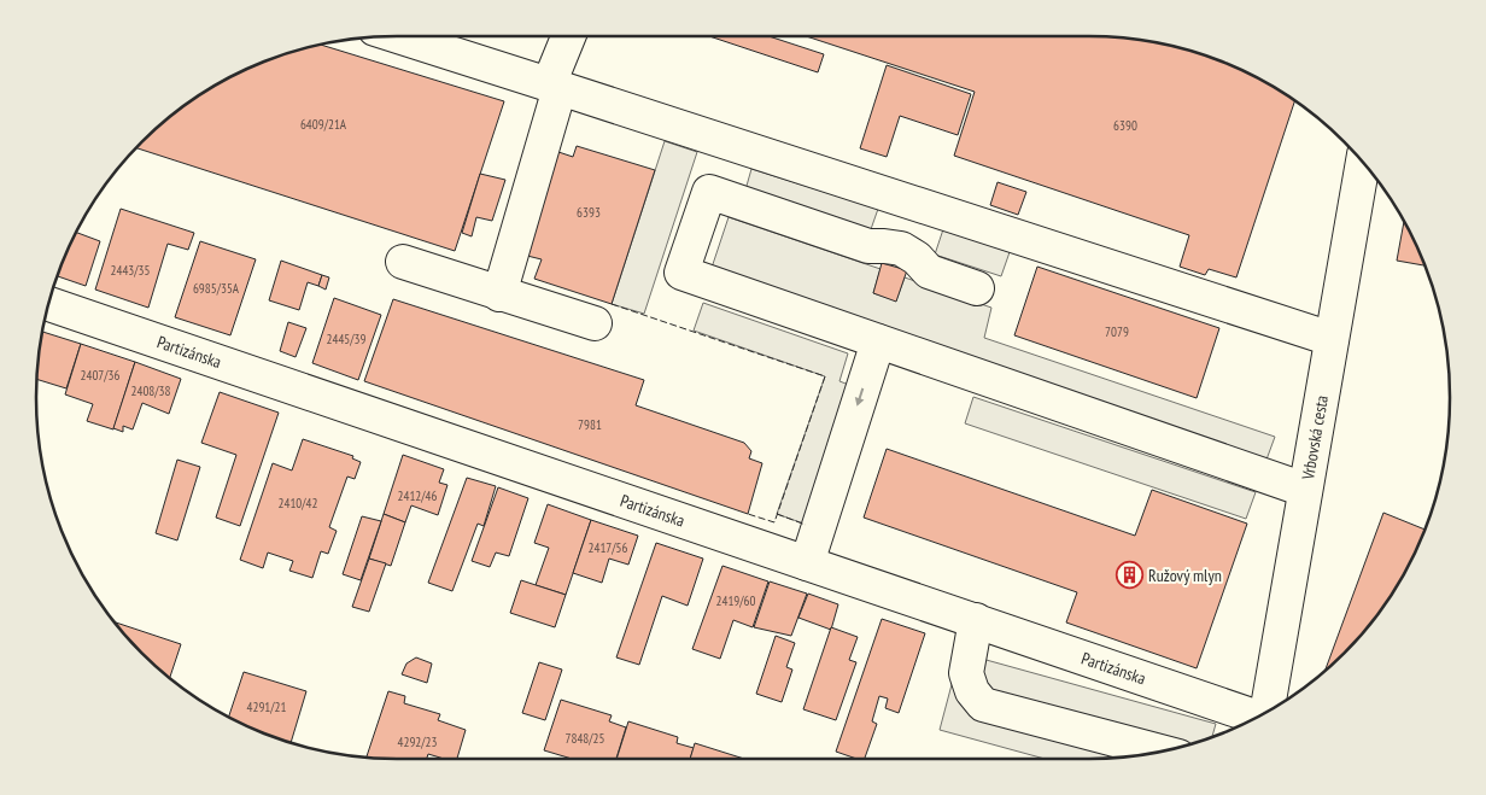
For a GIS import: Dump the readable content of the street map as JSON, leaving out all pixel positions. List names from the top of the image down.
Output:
{
  "streets": {
    "street": ["Partizánska", "Vrbovská cesta"]
  },
  "places": {
    "building": ["Ružový mlyn"]
  },
  "house_numbers": [
    "6409/21A",
    "6390",
    "6393",
    "2443/35",
    "6985/35A",
    "7079",
    "2445/39",
    "2407/36",
    "2408/38",
    "7981",
    "2412/46",
    "2410/42",
    "2417/56",
    "2419/60",
    "4291/21",
    "7848/25",
    "4292/23"
  ]
}
